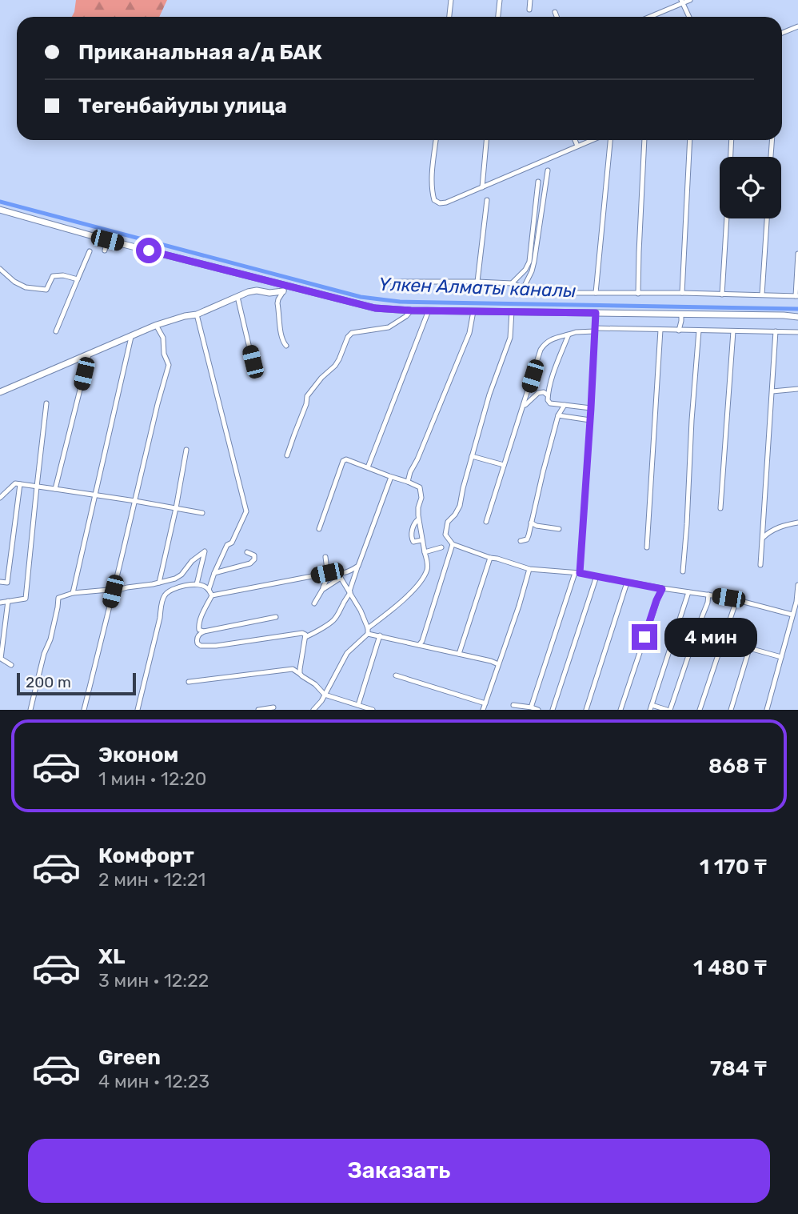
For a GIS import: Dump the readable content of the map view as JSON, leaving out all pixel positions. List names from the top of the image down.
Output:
{
  "water": ["Үлкен Алматы каналы"],
  "scale_bar": "200 m",
  "page": {
    "banner": ["Приканальная а/д БАК", "Тегенбайулы улица"],
    "bubble": "4 мин",
    "scale": "200 m",
    "list": [
      {
        "name": "Эконом",
        "note": "1 мин · 12:20",
        "value": "868 ₸"
      },
      {
        "name": "Комфорт",
        "note": "2 мин · 12:21",
        "value": "1 170 ₸"
      },
      {
        "name": "XL",
        "note": "3 мин · 12:22",
        "value": "1 480 ₸"
      },
      {
        "name": "Green",
        "note": "4 мин · 12:23",
        "value": "784 ₸"
      }
    ],
    "buttons": "Заказать"
  }
}
